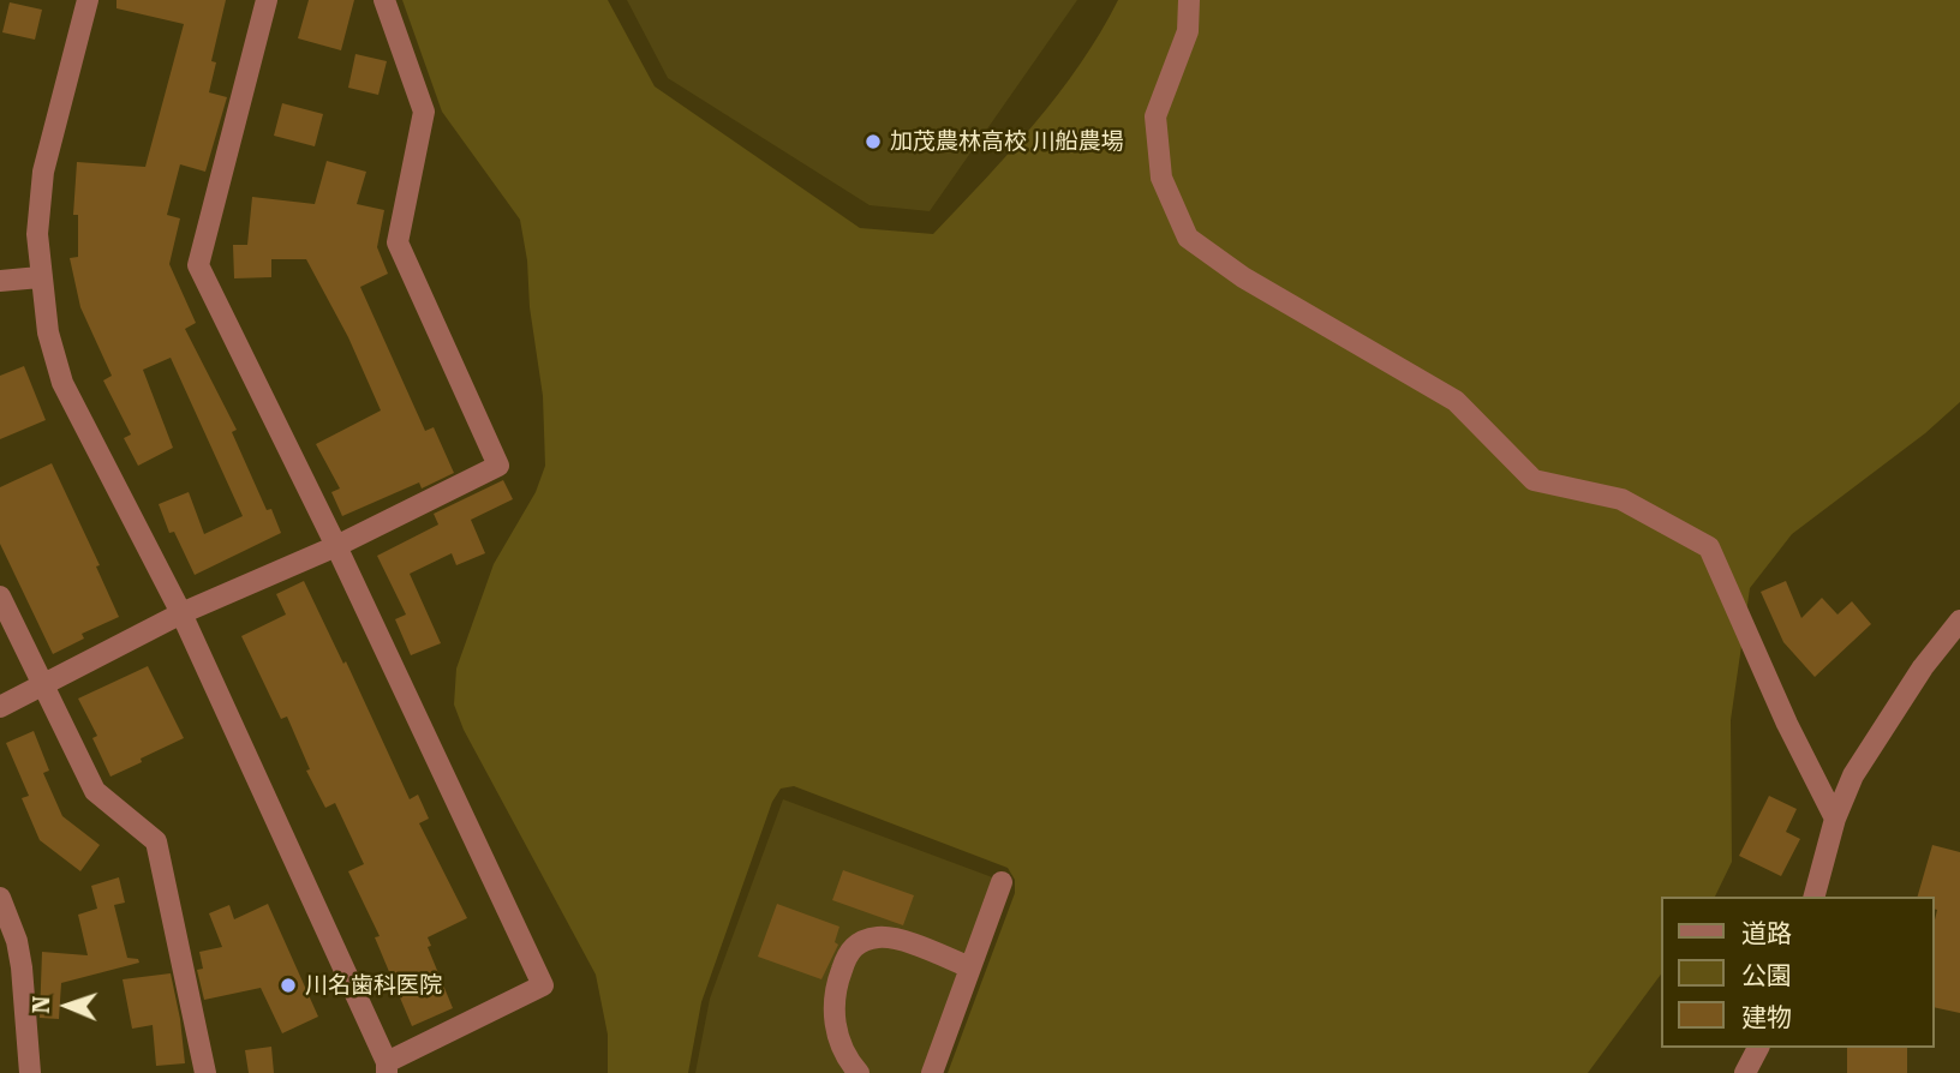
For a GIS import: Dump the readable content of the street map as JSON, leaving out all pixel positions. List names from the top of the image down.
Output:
{
  "places": ["加茂農林高校 川船農場", "川名歯科医院"],
  "legend": ["道路", "公園", "建物"],
  "north": "left"
}
